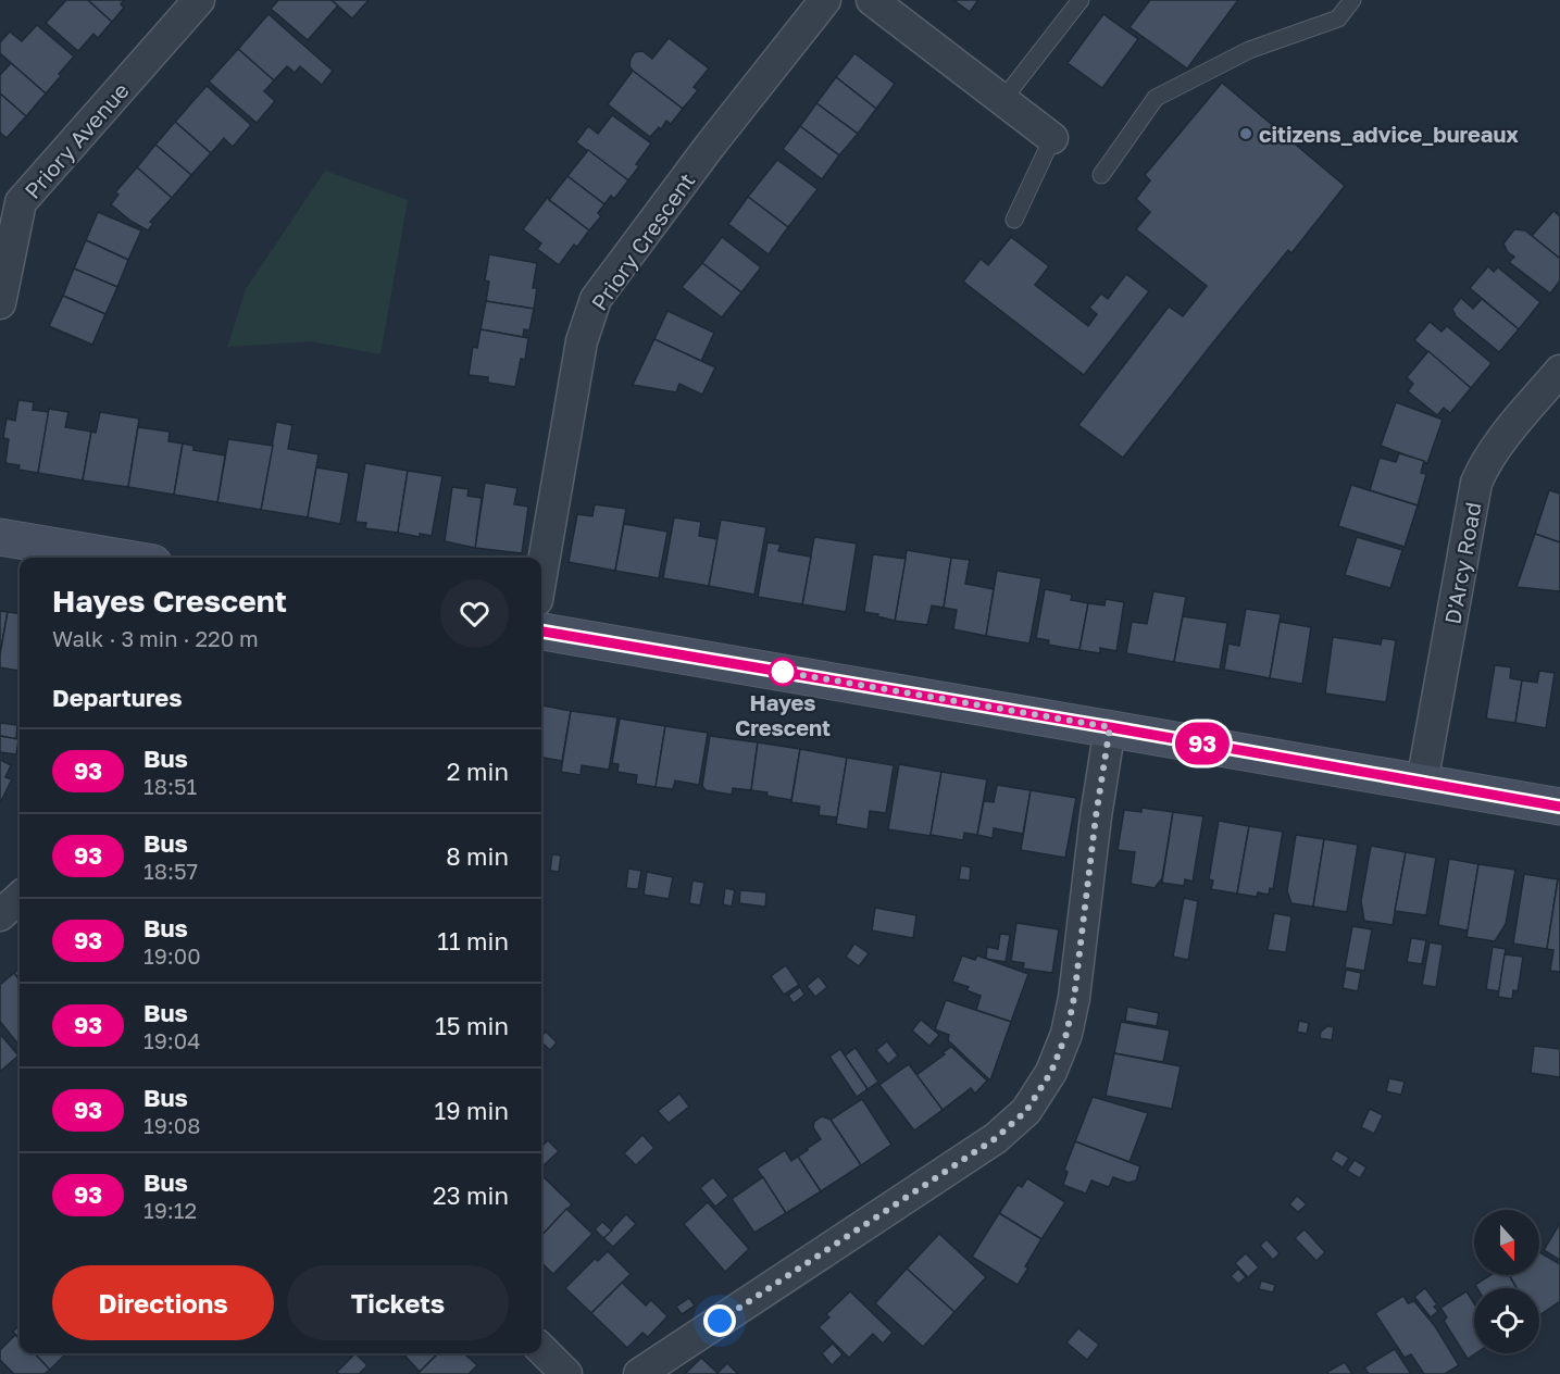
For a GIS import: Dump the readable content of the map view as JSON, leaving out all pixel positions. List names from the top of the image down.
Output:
{
  "streets": {
    "street": ["Priory Avenue", "Priory Crescent", "D'Arcy Road"]
  },
  "places": ["citizens_advice_bureaux", "Hayes Crescent"],
  "lines": ["bus line 93"],
  "north": "bottom",
  "page": {
    "on_map": "93",
    "heading": [
      ["Hayes Crescent", "Walk · 3 min · 220 m"],
      "Departures"
    ],
    "list": [
      {
        "mark": "93",
        "name": "Bus",
        "note": "18:51",
        "value": "2 min"
      },
      {
        "mark": "93",
        "name": "Bus",
        "note": "18:57",
        "value": "8 min"
      },
      {
        "mark": "93",
        "name": "Bus",
        "note": "19:00",
        "value": "11 min"
      },
      {
        "mark": "93",
        "name": "Bus",
        "note": "19:04",
        "value": "15 min"
      },
      {
        "mark": "93",
        "name": "Bus",
        "note": "19:08",
        "value": "19 min"
      },
      {
        "mark": "93",
        "name": "Bus",
        "note": "19:12",
        "value": "23 min"
      }
    ],
    "buttons": ["Directions", "Tickets"]
  }
}
